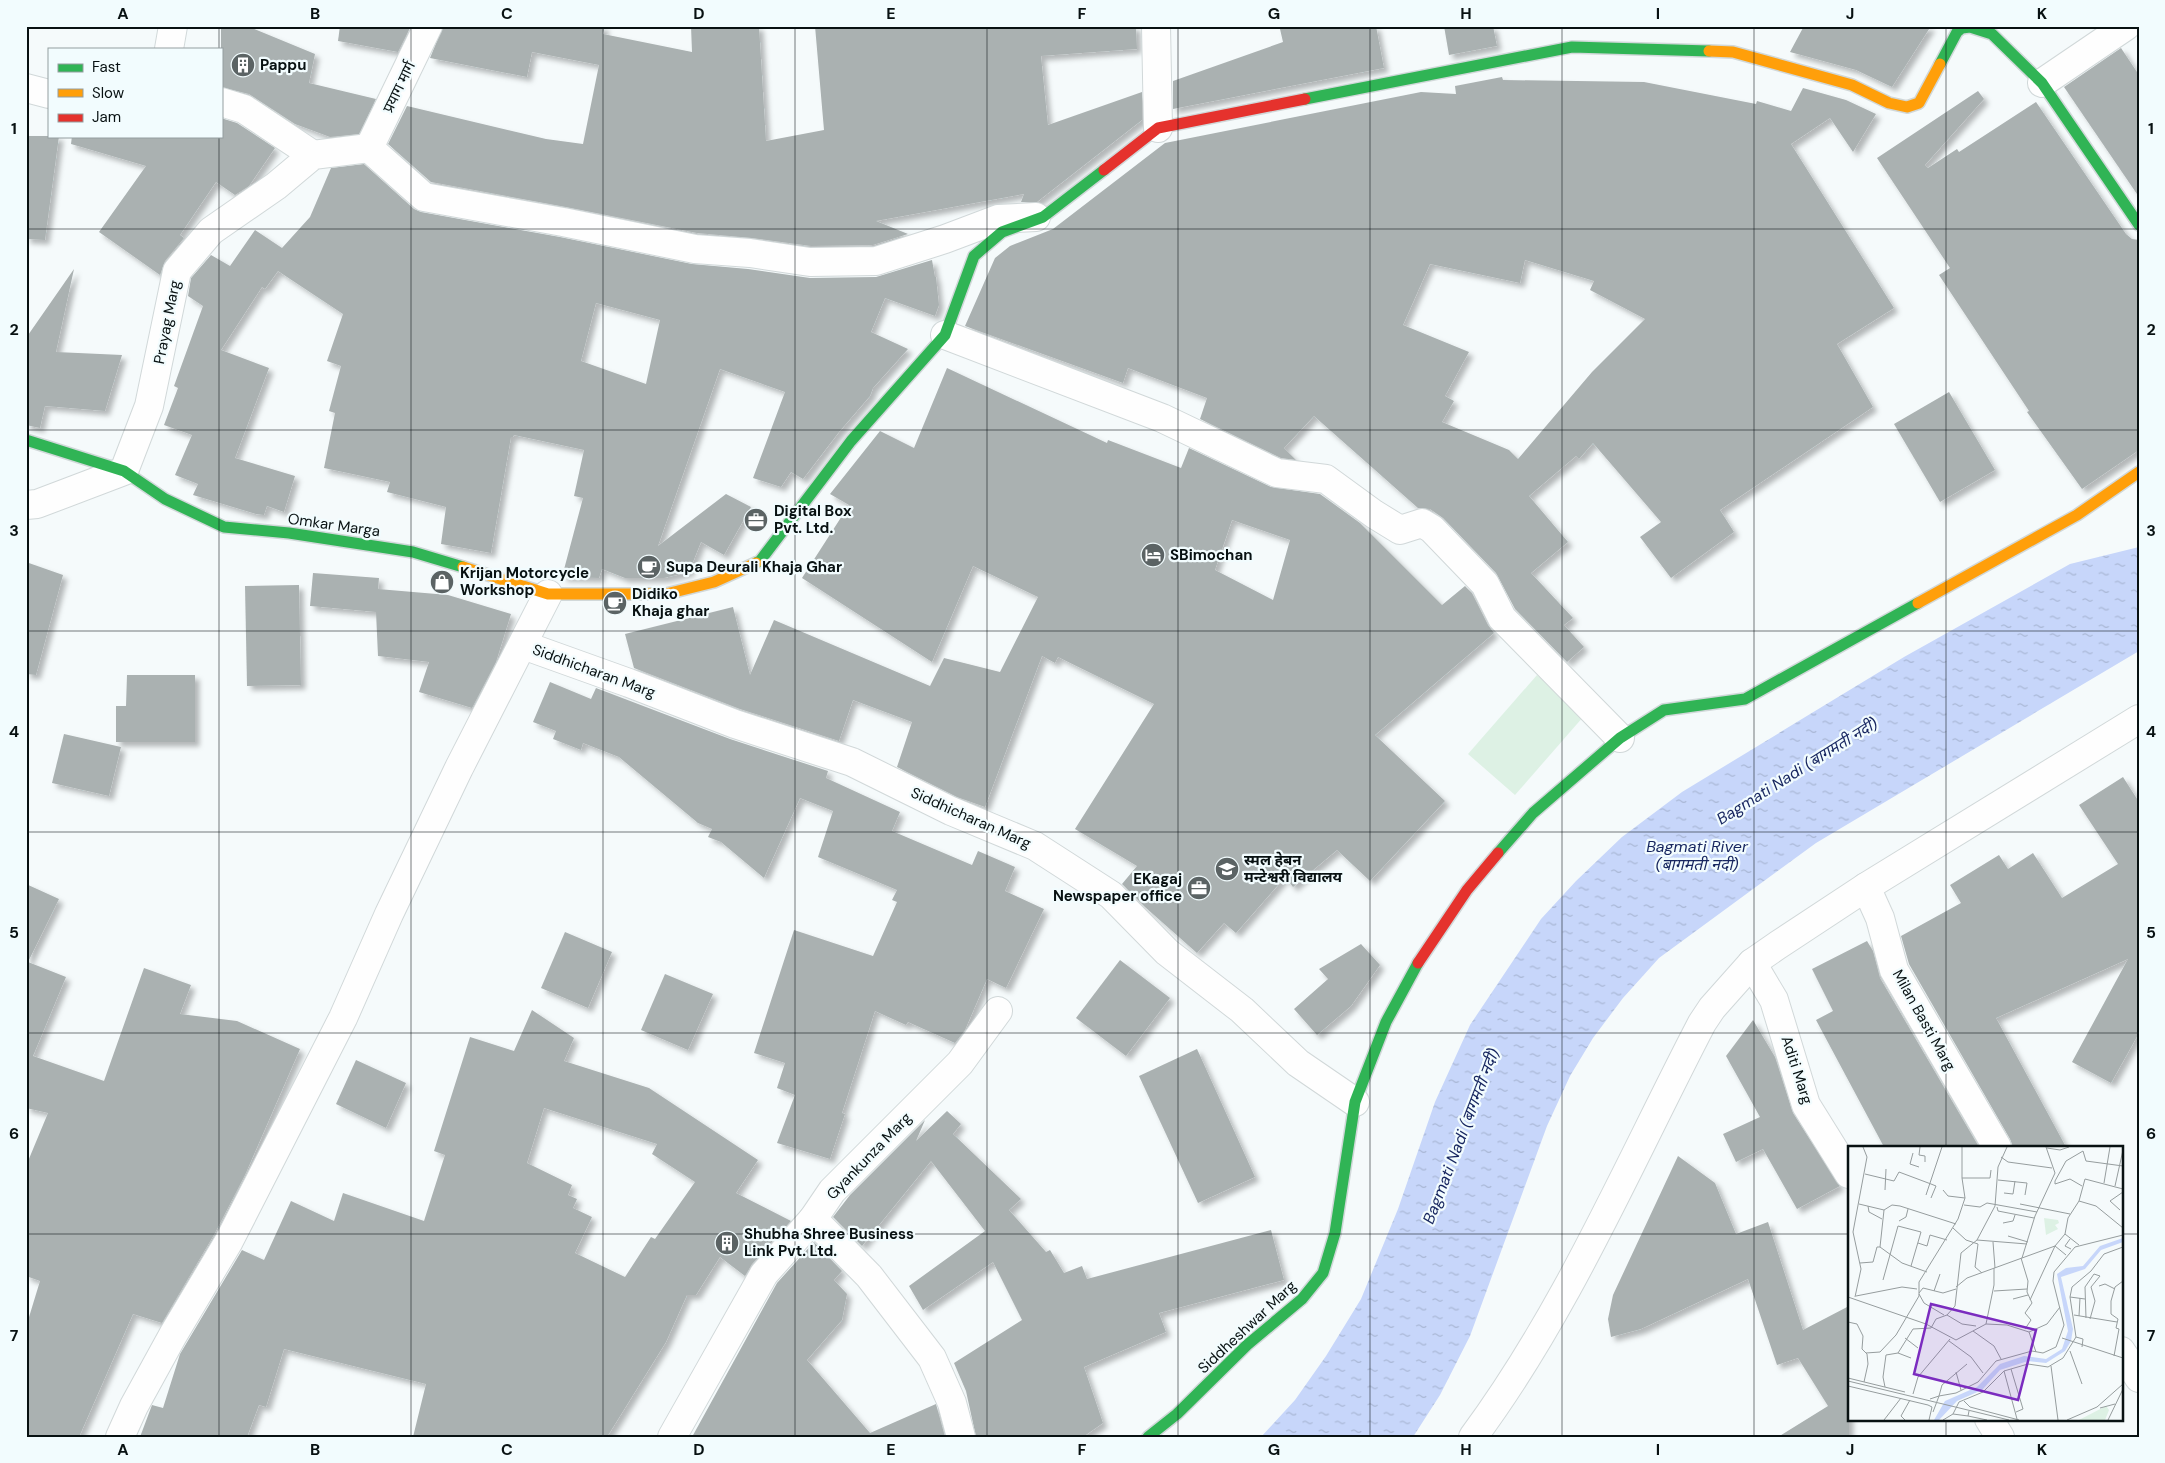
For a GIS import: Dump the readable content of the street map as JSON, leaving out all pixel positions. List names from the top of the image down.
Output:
{
  "streets": {
    "street": [
      "प्रयाग मार्ग",
      "Prayag Marg",
      "Omkar Marga",
      "Siddhicharan Marg",
      "Milan Basti Marg",
      "Aditi Marg",
      "Gyankunza Marg",
      "Siddheshwar Marg"
    ]
  },
  "crossings": [
    ["Prayag Marg", "Omkar Marga"],
    ["Siddhicharan Marg", "Siddheshwar Marg"]
  ],
  "water": ["Bagmati Nadi (बागमती नदी)", "Bagmati River (बागमती नदी)"],
  "places": {
    "building": ["Pappu", "Shubha Shree Business Link Pvt. Ltd."],
    "office": ["Digital Box Pvt. Ltd.", "EKagaj Newspaper office"],
    "hotel": ["SBimochan"],
    "cafe": ["Supa Deurali Khaja Ghar", "Didiko Khaja ghar"],
    "shop": ["Krijan Motorcycle Workshop"],
    "school or university": ["स्मल हेबन मन्टेश्वरी विद्यालय"]
  },
  "legend": ["Fast", "Slow", "Jam"],
  "grid": {
    "columns": [
      "A",
      "B",
      "C",
      "D",
      "E",
      "F",
      "G",
      "H",
      "I",
      "J",
      "K"
    ],
    "rows": [
      "1",
      "2",
      "3",
      "4",
      "5",
      "6",
      "7"
    ]
  }
}
